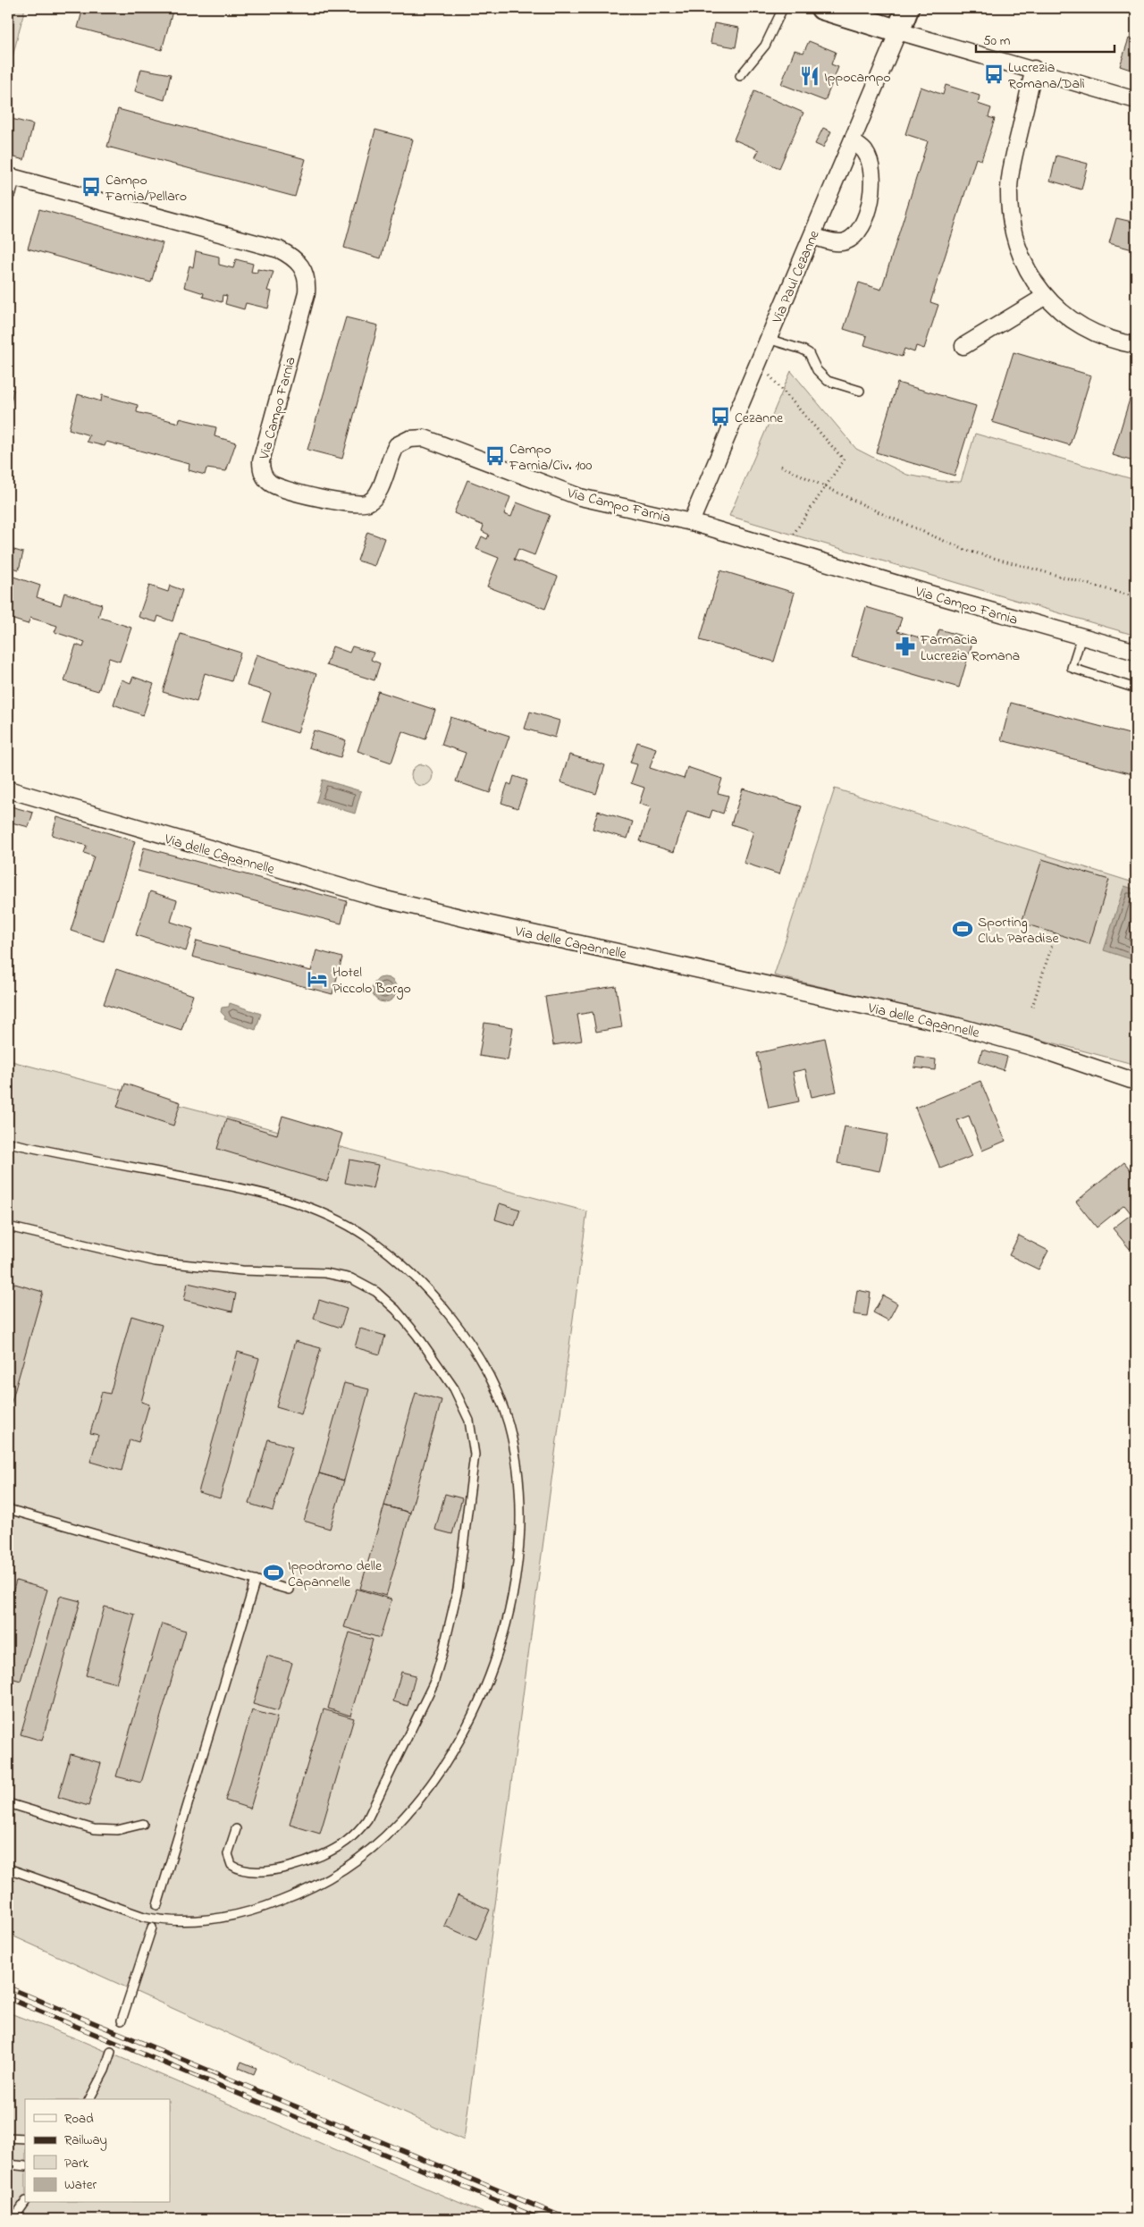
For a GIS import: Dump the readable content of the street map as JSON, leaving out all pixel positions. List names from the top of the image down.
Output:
{
  "streets": {
    "street": ["Via Paul Cezanne", "Via Campo Farnia", "Via delle Capannelle"]
  },
  "crossings": [
    ["Via Paul Cezanne", "Via Campo Farnia"]
  ],
  "places": {
    "bus stop": [
      "Lucrezia Romana/Dalì",
      "Campo Farnia/Pellaro",
      "Cezanne",
      "Campo Farnia/Civ. 100"
    ],
    "restaurant": ["Ippocampo"],
    "pharmacy": ["Farmacia Lucrezia Romana"],
    "sports": ["Sporting Club Paradise", "Ippodromo delle Capannelle"],
    "hotel": ["Hotel Piccolo Borgo"]
  },
  "legend": [
    "Road",
    "Railway",
    "Park",
    "Water"
  ],
  "scale_bar": "50 m"
}
